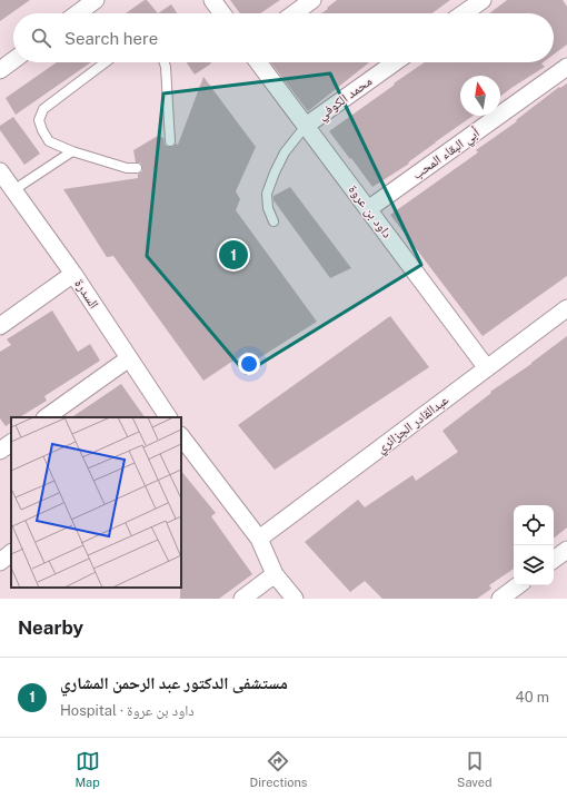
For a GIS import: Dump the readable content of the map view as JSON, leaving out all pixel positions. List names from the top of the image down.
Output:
{
  "streets": {
    "street": [
      "محمد الكوفي",
      "أبي البقاء المحب",
      "داود بن عروة",
      "السدرة",
      "عبدالقادر الجزائري"
    ]
  },
  "crossings": [
    ["محمد الكوفي", "داود بن عروة"],
    ["أبي البقاء المحب", "داود بن عروة"],
    ["داود بن عروة", "عبدالقادر الجزائري"]
  ],
  "north": "top",
  "page": {
    "search": "Search here",
    "pins": "1",
    "heading": "Nearby",
    "list": [
      {
        "mark": "1",
        "name": "مستشفى الدكتور عبد الرحمن المشاري",
        "note": "Hospital · داود بن عروة",
        "value": "40 m"
      }
    ],
    "nav": ["Map", "Directions", "Saved"]
  }
}
